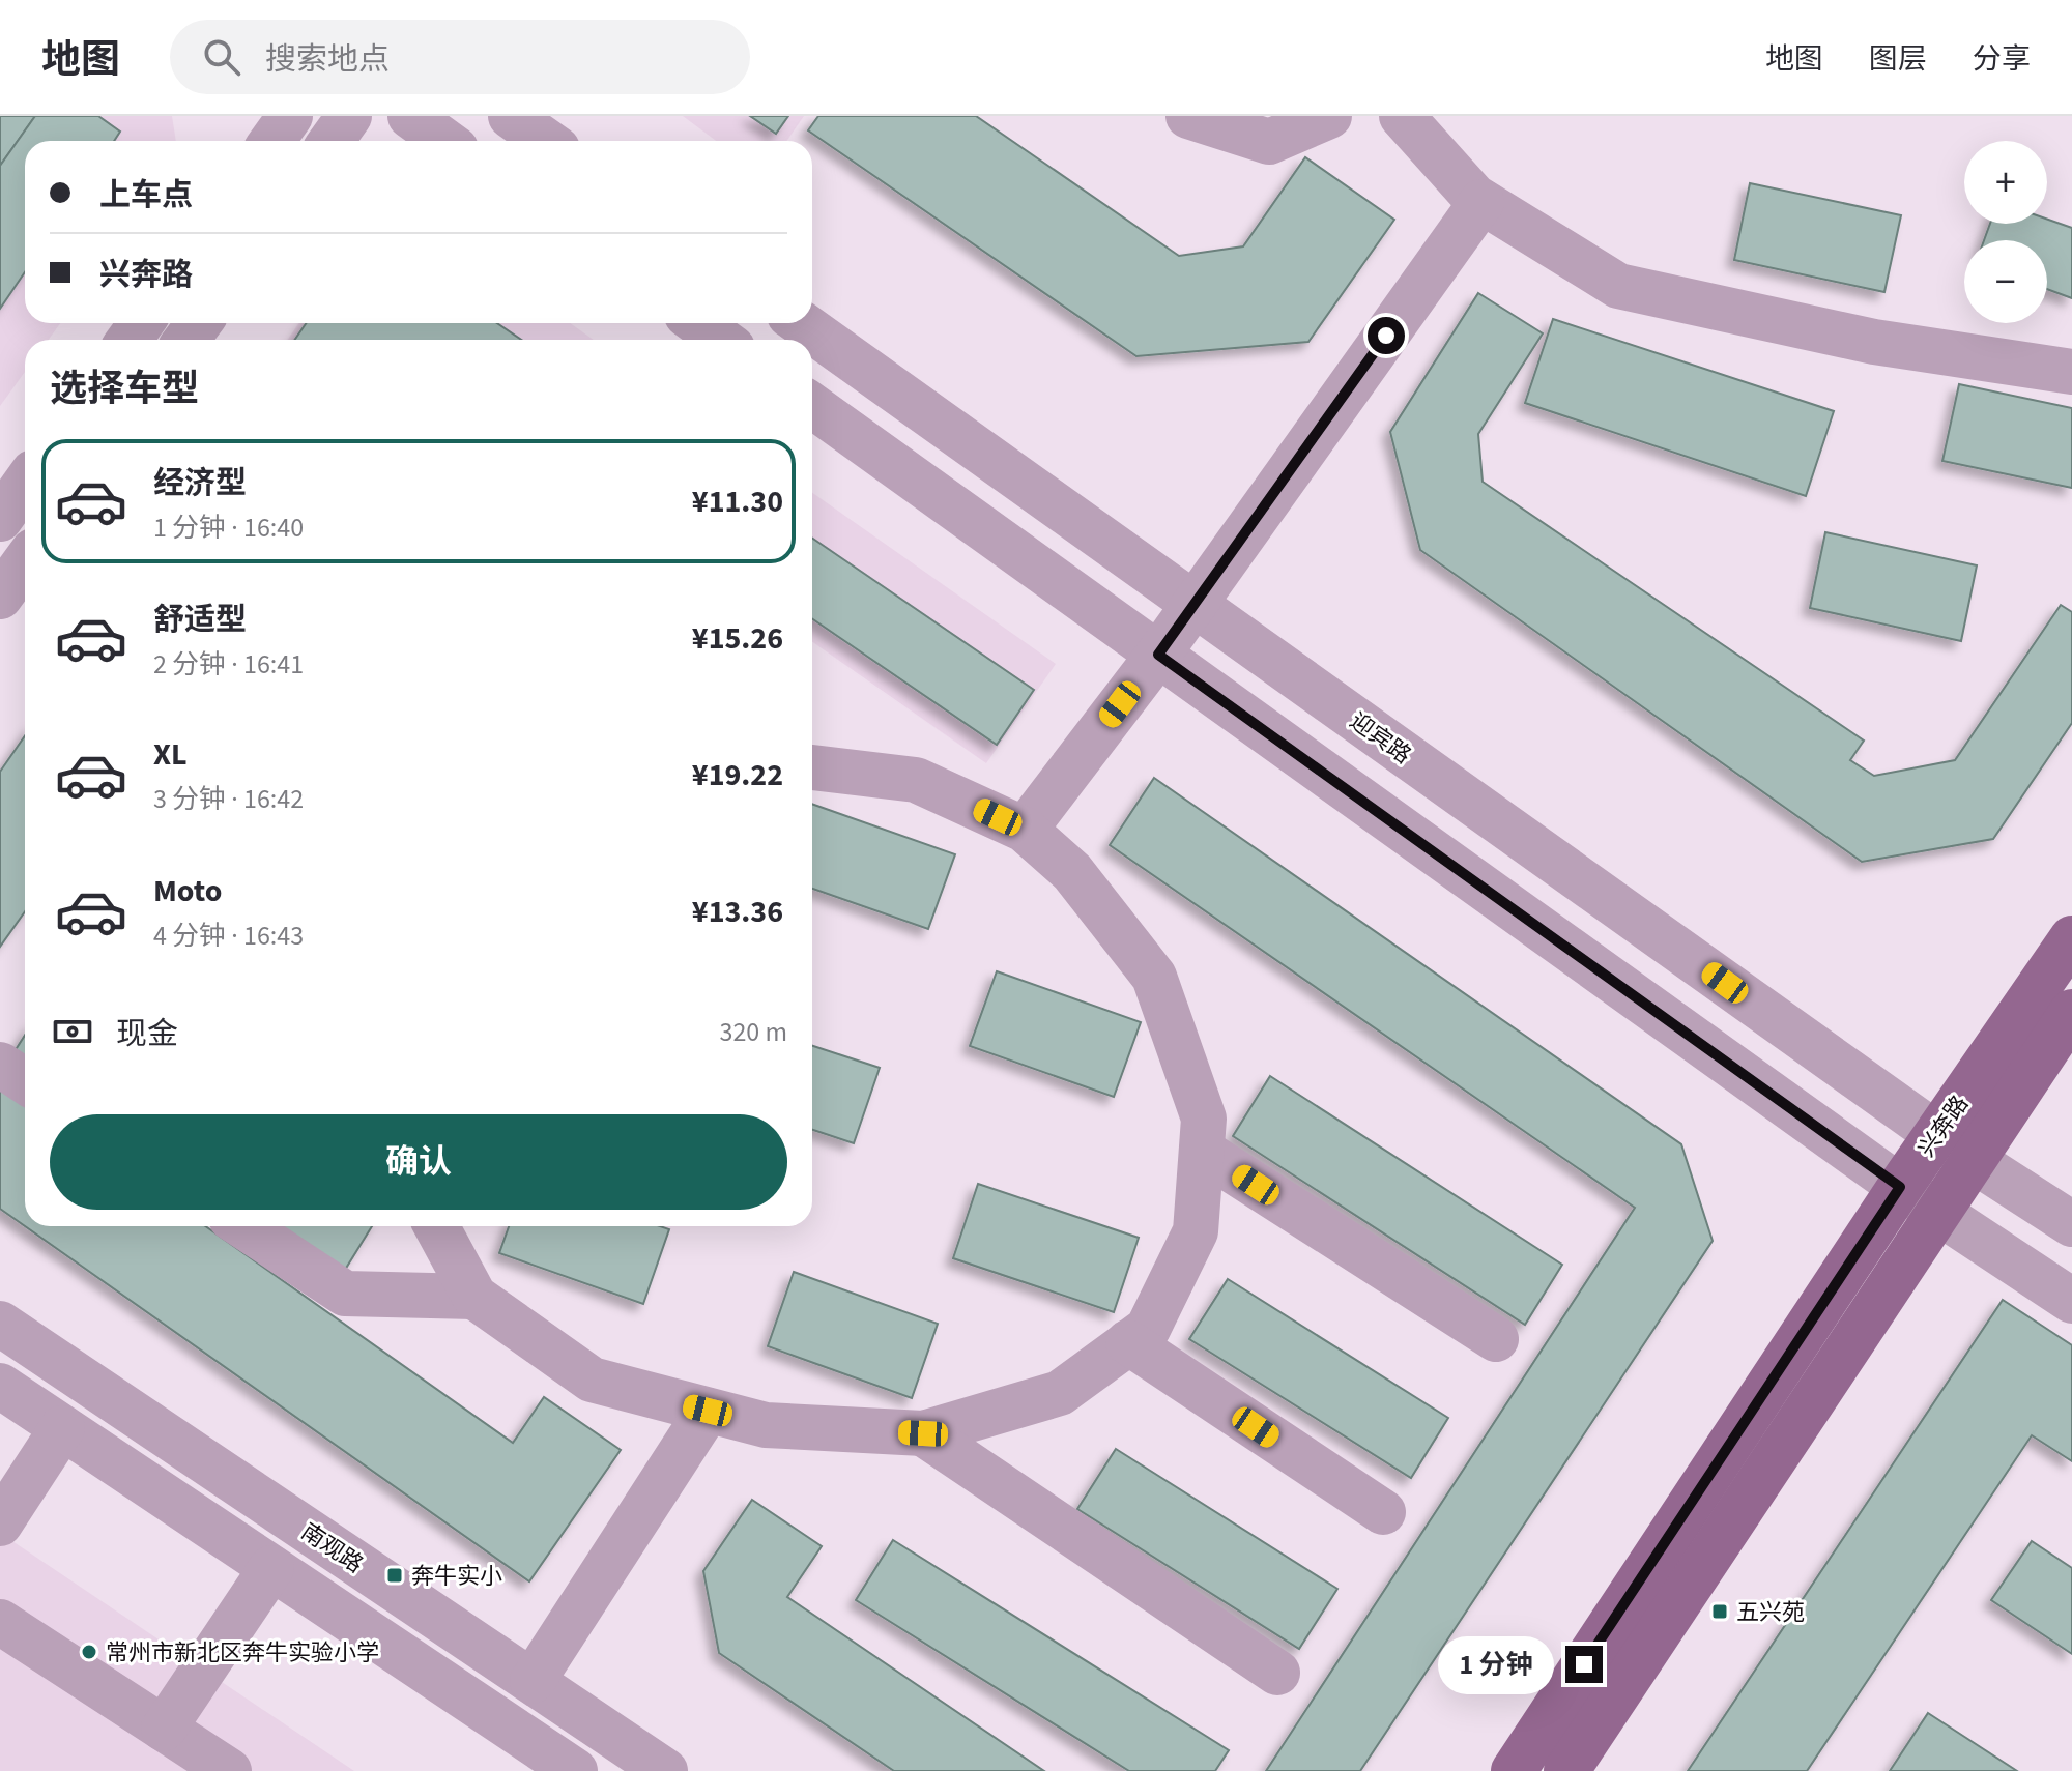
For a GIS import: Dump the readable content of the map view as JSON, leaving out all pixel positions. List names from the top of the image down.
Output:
{
  "streets": {
    "main road": ["兴奔路"],
    "street": ["迎宾路", "南观路"]
  },
  "crossings": [
    ["迎宾路", "兴奔路"]
  ],
  "places": {
    "transit": ["奔牛实小", "五兴苑"],
    "other": ["常州市新北区奔牛实验小学"]
  },
  "page": {
    "header": "地图",
    "search": "搜索地点",
    "nav": ["地图", "图层", "分享"],
    "map_buttons": ["+", "−"],
    "banner": ["上车点", "兴奔路"],
    "heading": "选择车型",
    "list": [
      {
        "name": "经济型",
        "note": "1 分钟 · 16:40",
        "value": "¥11.30"
      },
      {
        "name": "舒适型",
        "note": "2 分钟 · 16:41",
        "value": "¥15.26"
      },
      {
        "name": "XL",
        "note": "3 分钟 · 16:42",
        "value": "¥19.22"
      },
      {
        "name": "Moto",
        "note": "4 分钟 · 16:43",
        "value": "¥13.36"
      }
    ],
    "pay": ["现金", "320 m"],
    "buttons": "确认",
    "bubble": "1 分钟"
  }
}
